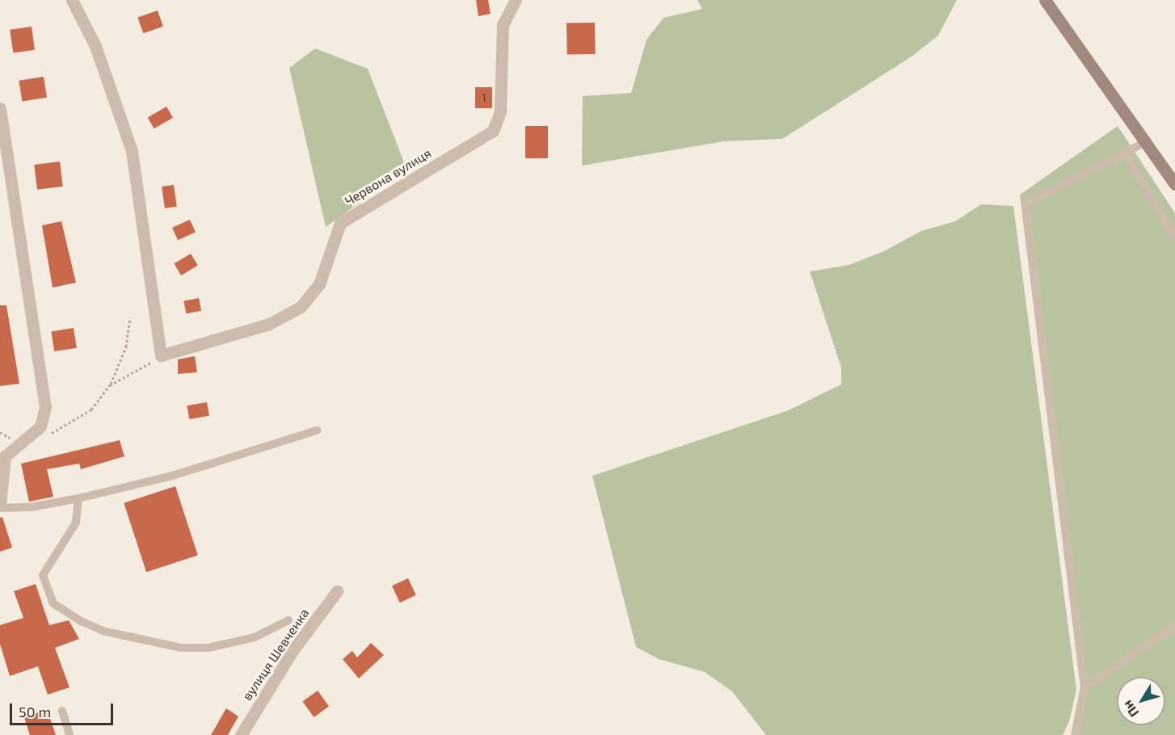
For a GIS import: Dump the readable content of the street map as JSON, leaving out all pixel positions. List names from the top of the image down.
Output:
{
  "streets": {
    "street": ["Червона вулиця", "вулиця Шевченка"]
  },
  "house_numbers": ["1"],
  "scale_bar": "50 m",
  "north": "bottom left"
}
